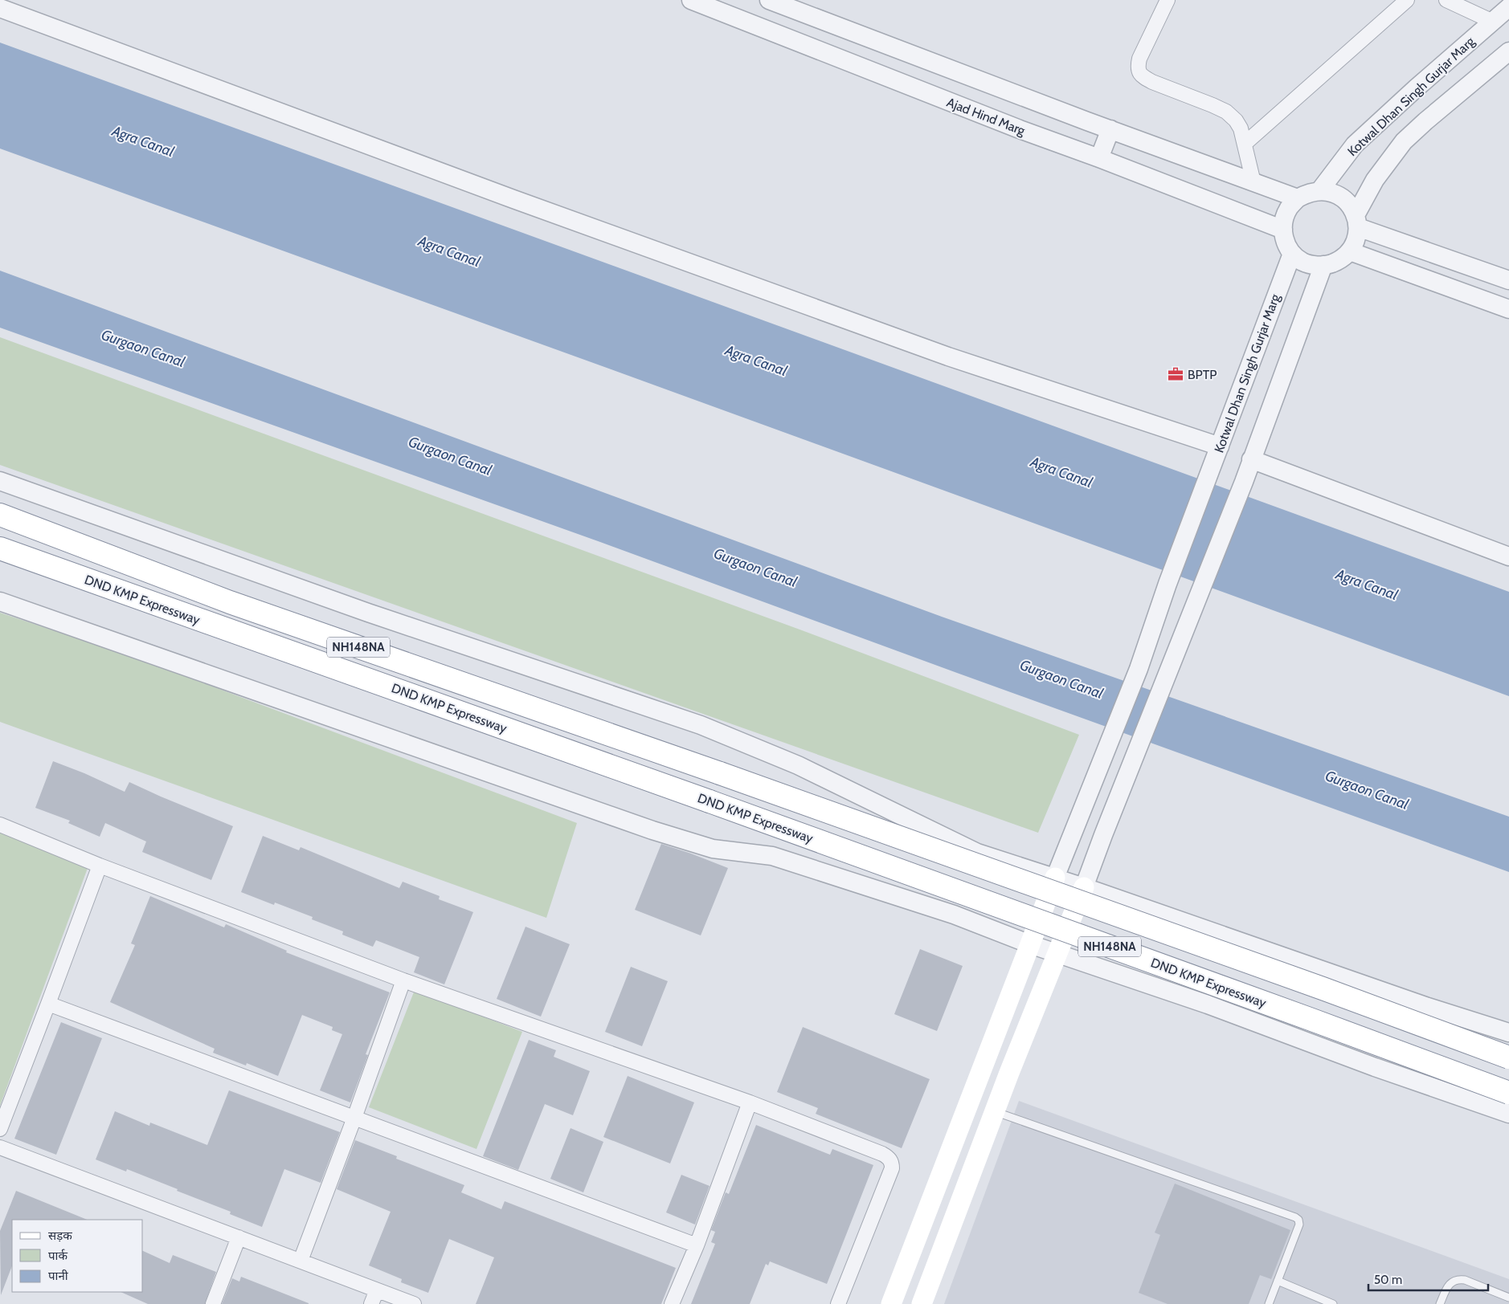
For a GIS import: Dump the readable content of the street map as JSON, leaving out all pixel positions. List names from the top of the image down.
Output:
{
  "streets": {
    "highway": ["DND KMP Expressway", "NH148NA"],
    "street": ["Kotwal Dhan Singh Gurjar Marg", "Ajad Hind Marg"]
  },
  "crossings": [
    ["Kotwal Dhan Singh Gurjar Marg", "Ajad Hind Marg"]
  ],
  "water": ["Agra Canal", "Gurgaon Canal"],
  "places": {
    "office": ["BPTP"]
  },
  "legend": ["सड़क", "पार्क", "पानी"],
  "scale_bar": "50 m"
}
